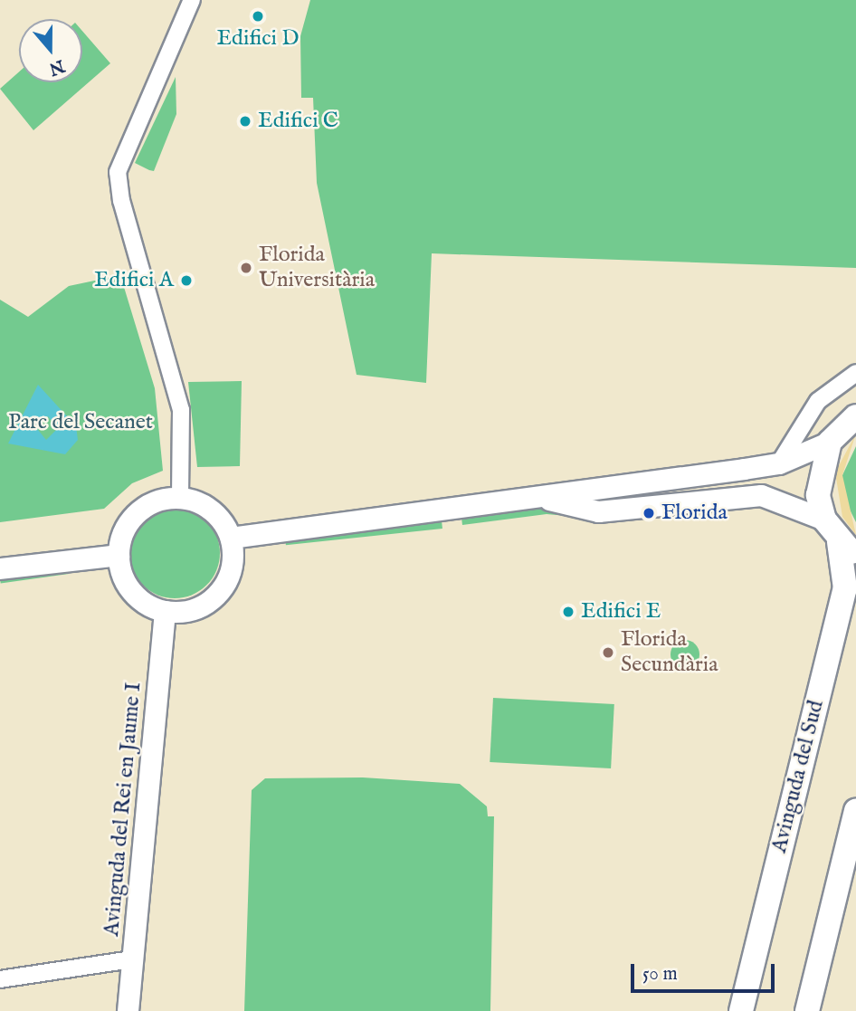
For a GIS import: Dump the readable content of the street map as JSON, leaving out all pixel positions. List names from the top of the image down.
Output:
{
  "streets": {
    "main road": ["Avinguda del Sud"],
    "street": ["Avinguda del Rei en Jaume I"]
  },
  "parks": ["Parc del Secanet"],
  "places": [
    "Edifici D",
    "Edifici C",
    "Florida Universitària",
    "Edifici A",
    "Florida",
    "Edifici E",
    "Florida Secundària"
  ],
  "scale_bar": "50 m",
  "north": "bottom"
}
